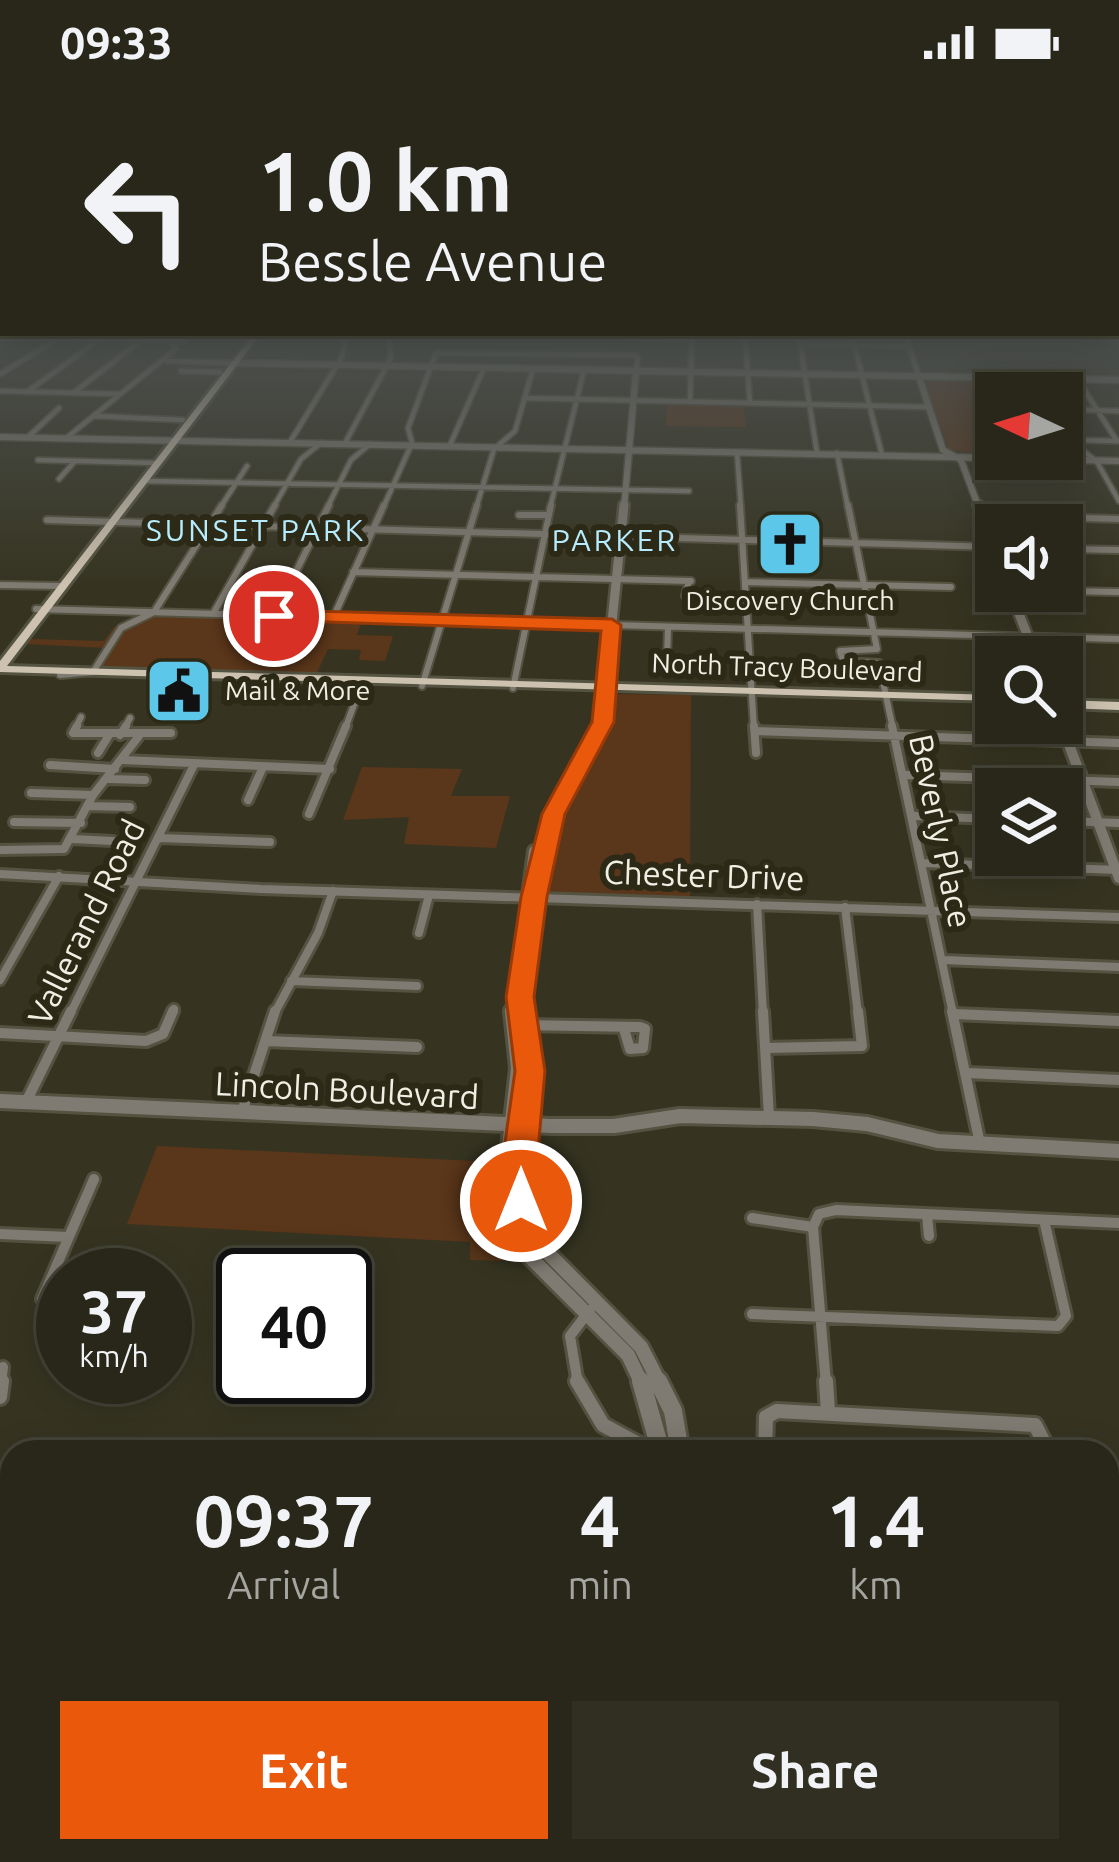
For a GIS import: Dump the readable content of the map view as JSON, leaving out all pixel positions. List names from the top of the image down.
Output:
{
  "streets": {
    "main road": ["North Tracy Boulevard"],
    "street": [
      "Beverly Place",
      "Chester Drive",
      "Vallerand Road",
      "Lincoln Boulevard"
    ]
  },
  "crossings": [
    ["North Tracy Boulevard", "Beverly Place"],
    ["Beverly Place", "Chester Drive"],
    ["Beverly Place", "Lincoln Boulevard"],
    ["Chester Drive", "Vallerand Road"],
    ["Vallerand Road", "Lincoln Boulevard"]
  ],
  "districts": ["SUNSET PARK", "PARKER"],
  "places": {
    "church": ["Discovery Church"],
    "public building": ["Mail & More"]
  },
  "north": "left",
  "page": {
    "status": "09:33",
    "turn": ["1.0 km", "Bessle Avenue"],
    "speed": "37 km/h",
    "limit": "40",
    "eta": [
      "09:37",
      "Arrival",
      "4",
      "min",
      "1.4",
      "km"
    ],
    "buttons": ["Exit", "Share"]
  }
}
